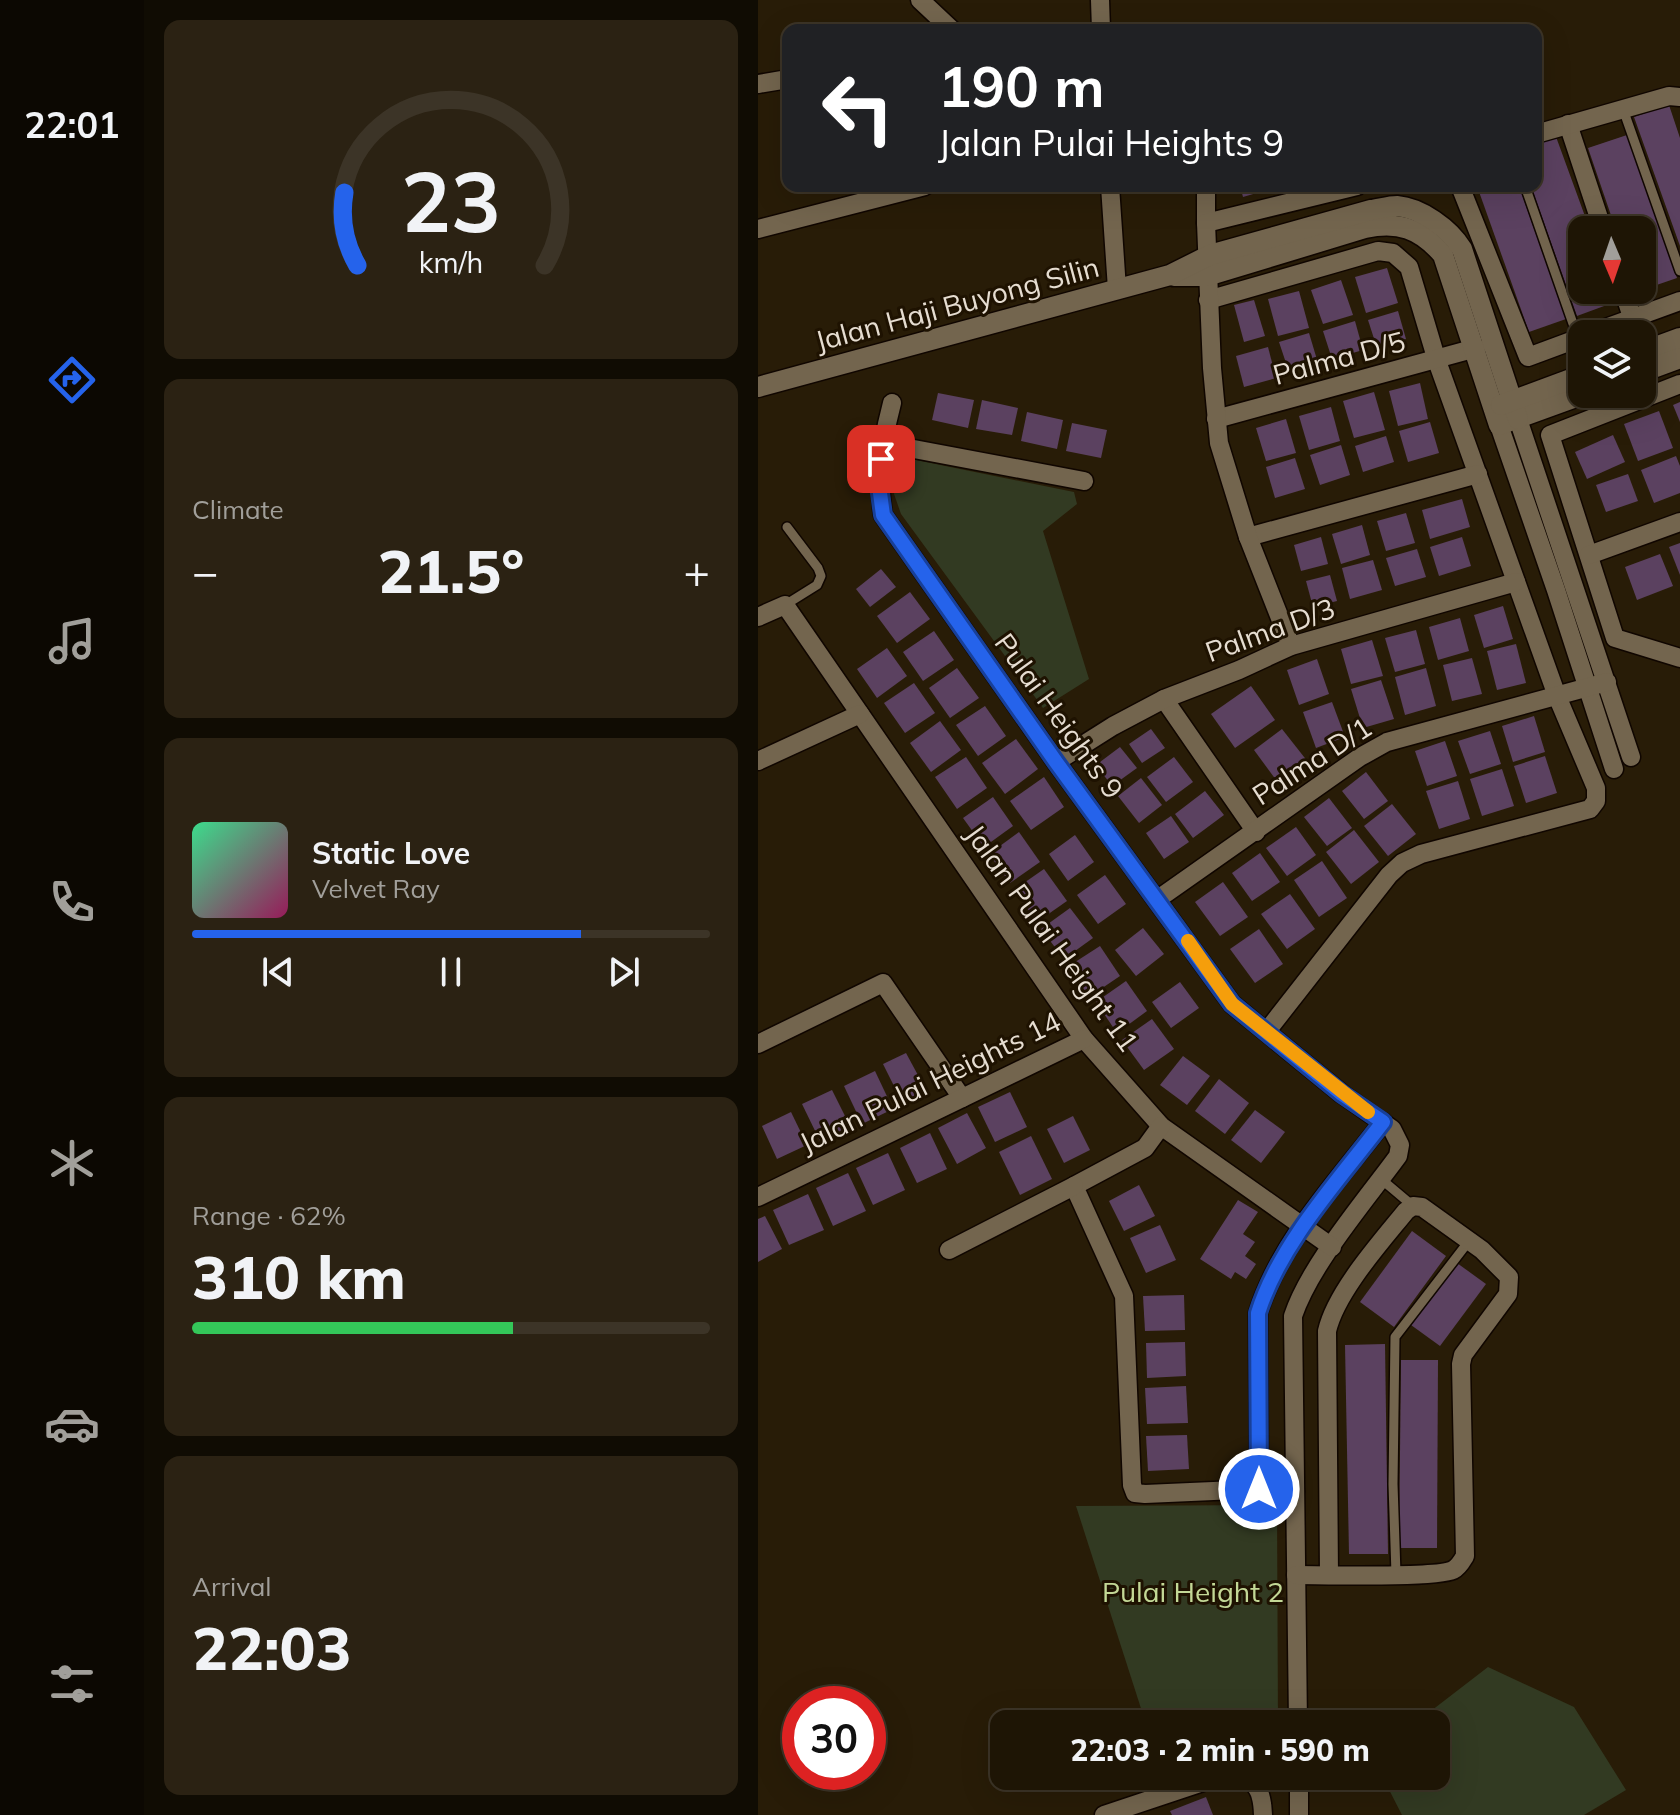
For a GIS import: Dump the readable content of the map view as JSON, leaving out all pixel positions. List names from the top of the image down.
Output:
{
  "streets": {
    "street": [
      "Jalan Haji Buyong Silin",
      "Palma D/5",
      "Palma D/3",
      "Pulai Heights 9",
      "Palma D/1",
      "Jalan Pulai Height 11",
      "Jalan Pulai Heights 14"
    ]
  },
  "crossings": [
    ["Palma D/3", "Pulai Heights 9"],
    ["Pulai Heights 9", "Palma D/1"],
    ["Jalan Pulai Height 11", "Jalan Pulai Heights 14"]
  ],
  "parks": ["Pulai Height 2"],
  "north": "bottom",
  "page": {
    "tabs": "22:01",
    "turn": ["190 m", "Jalan Pulai Heights 9"],
    "tile": [
      "Climate",
      ["Range · 62%", "310 km"],
      ["Arrival", "22:03"]
    ],
    "heat": ["−", "21.5°", "+"],
    "song": ["Static Love", "Velvet Ray"],
    "limit": "30",
    "trip": "22:03 · 2 min · 590 m",
    "gauge": ["23", "km/h"]
  }
}
